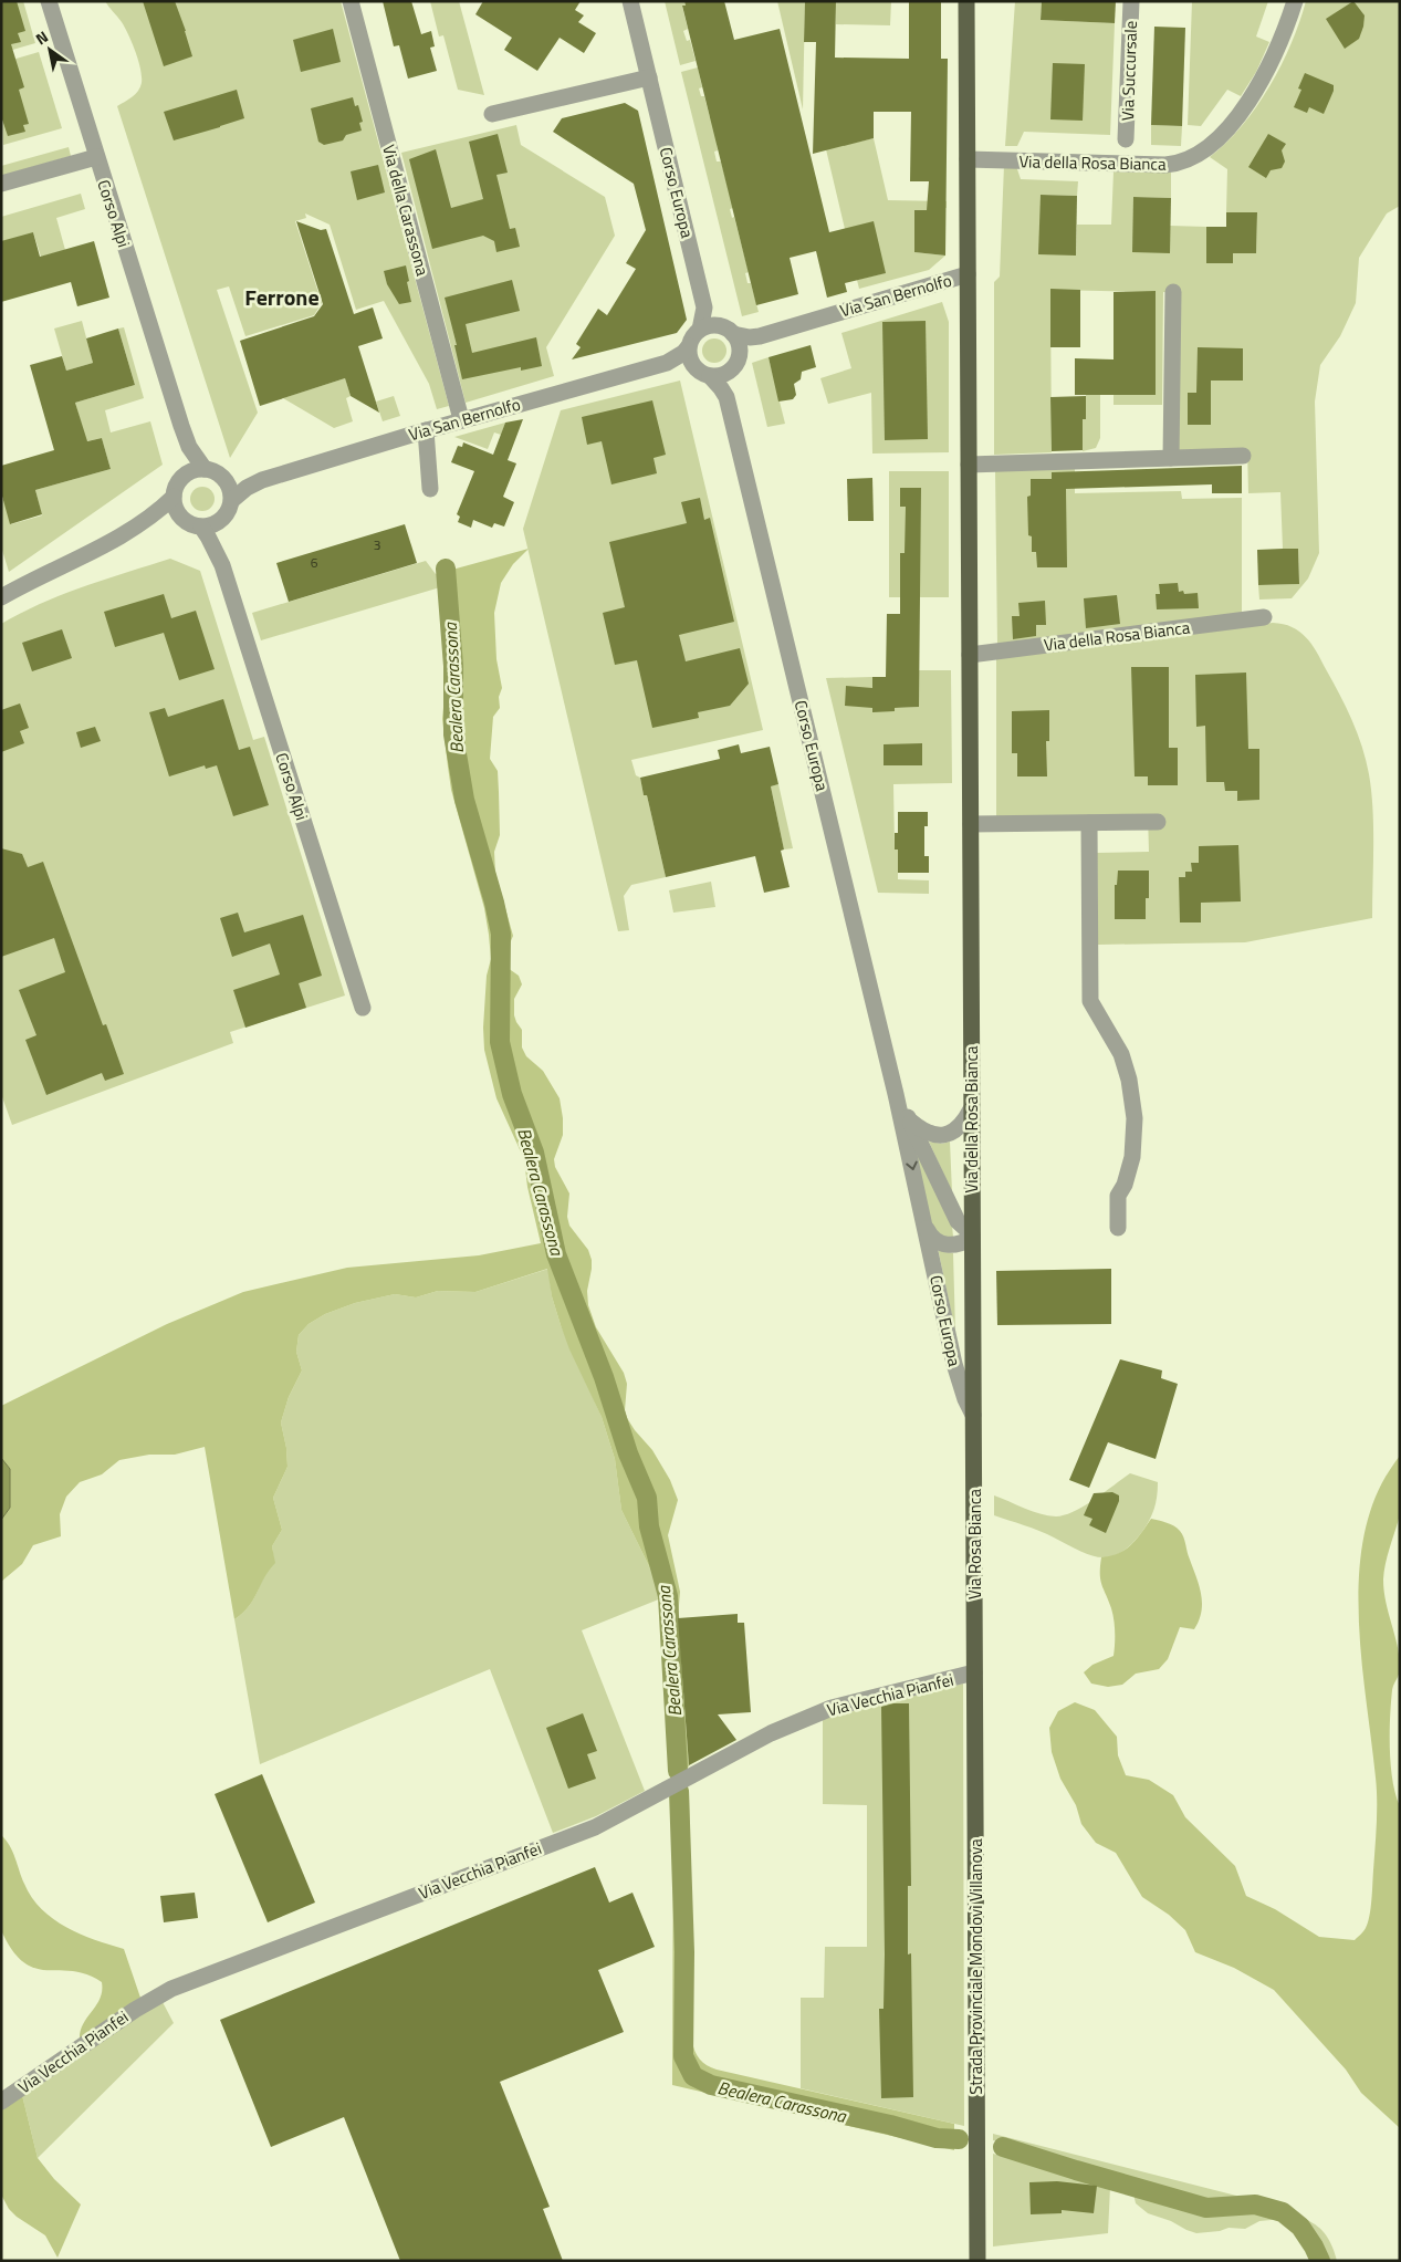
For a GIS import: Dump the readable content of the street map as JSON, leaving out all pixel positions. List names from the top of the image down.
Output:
{
  "streets": {
    "main road": ["Via della Rosa Bianca", "Via Rosa Bianca", "Strada Provinciale Mondovì Villanova"],
    "street": [
      "Via Succursale",
      "Corso Europa",
      "Via della Carassona",
      "Corso Alpi",
      "Via San Bernolfo",
      "Via Vecchia Pianfei"
    ]
  },
  "crossings": [
    ["Via della Rosa Bianca", "Corso Europa"],
    ["Via della Rosa Bianca", "Via San Bernolfo"],
    ["Via della Rosa Bianca", "Via Rosa Bianca"],
    ["Corso Europa", "Via San Bernolfo"],
    ["Corso Europa", "Via Rosa Bianca"],
    ["Via della Carassona", "Via San Bernolfo"],
    ["Corso Alpi", "Via San Bernolfo"],
    ["Via Rosa Bianca", "Via Vecchia Pianfei"],
    ["Via Rosa Bianca", "Strada Provinciale Mondovì Villanova"],
    ["Via Vecchia Pianfei", "Strada Provinciale Mondovì Villanova"]
  ],
  "districts": ["Ferrone"],
  "water": ["Bealera Carassona"],
  "house_numbers": ["3", "6"],
  "north": "top left"
}
